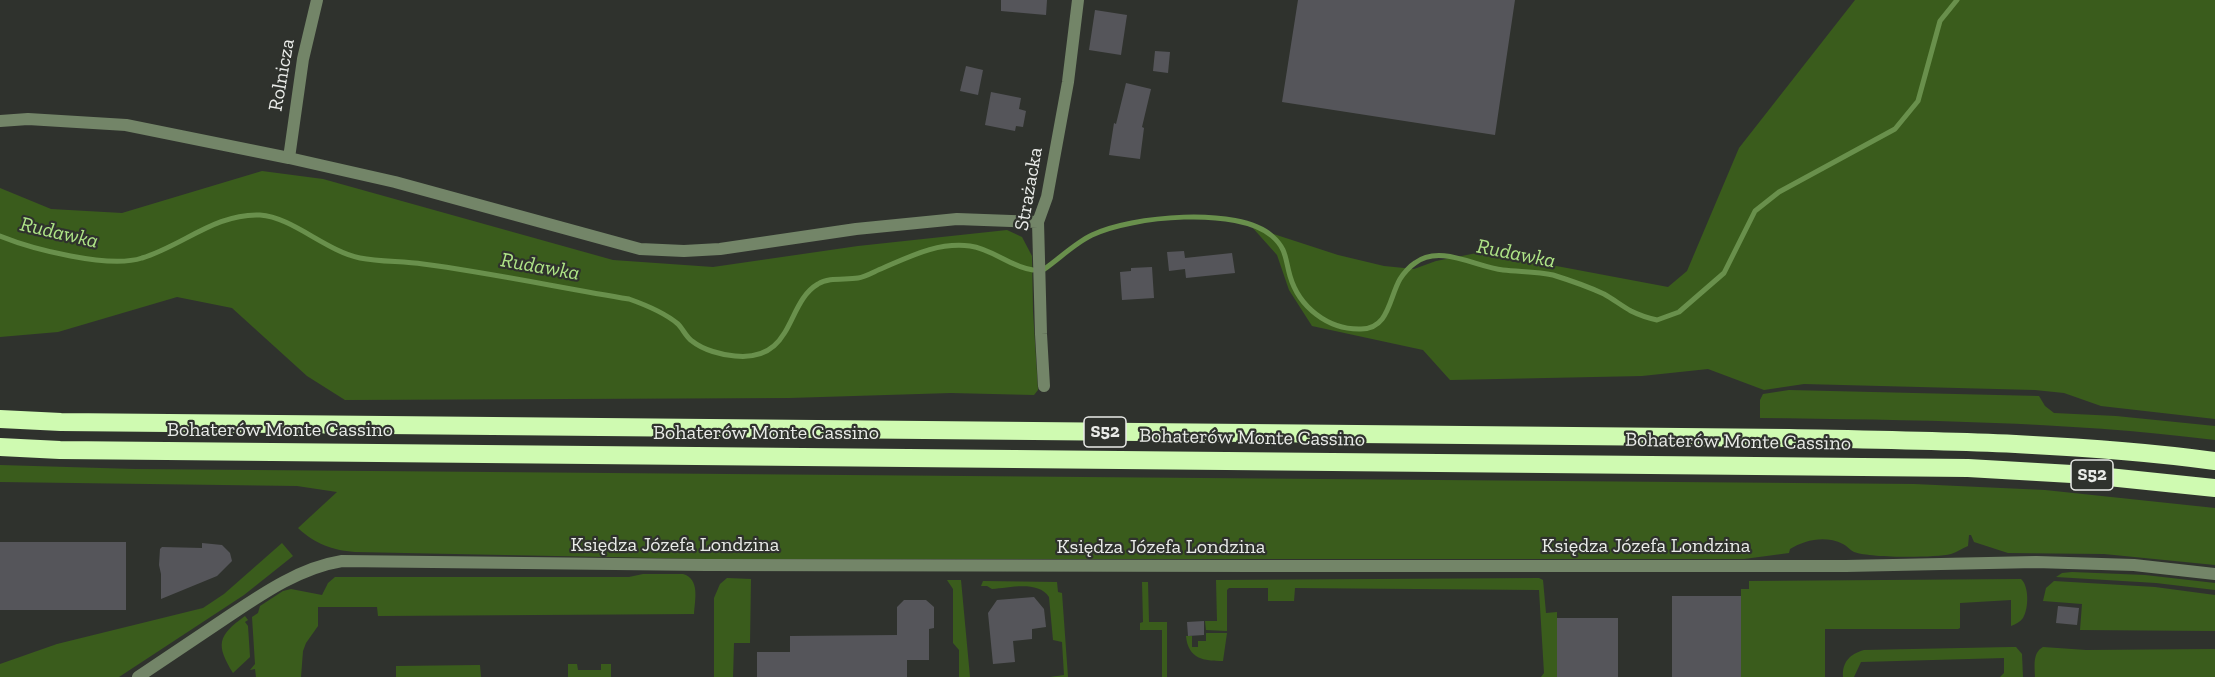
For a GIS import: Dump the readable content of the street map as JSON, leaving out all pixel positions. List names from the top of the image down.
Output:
{
  "streets": {
    "highway": ["Bohaterów Monte Cassino", "S52"],
    "street": ["Rolnicza", "Strażacka", "Księdza Józefa Londzina"]
  },
  "water": ["Rudawka"]
}
